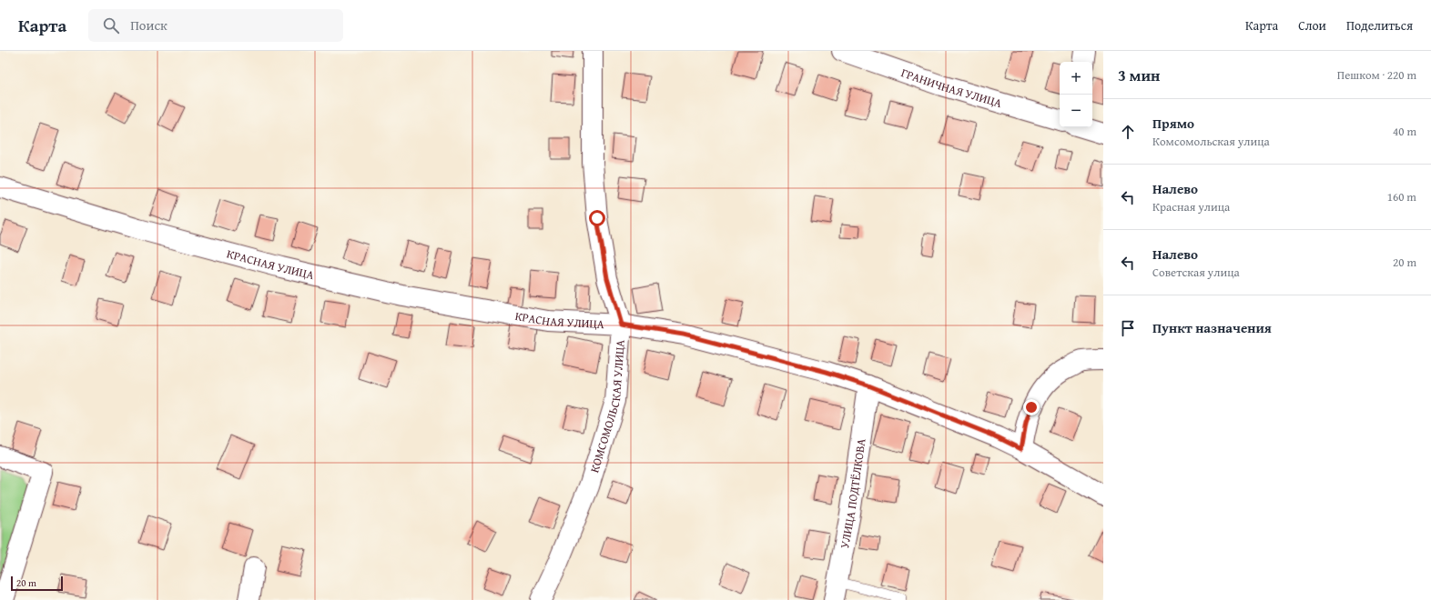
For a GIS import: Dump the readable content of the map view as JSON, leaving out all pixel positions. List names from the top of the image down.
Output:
{
  "streets": {
    "street": [
      "ГРАНИЧНАЯ УЛИЦА",
      "КРАСНАЯ УЛИЦА",
      "КОМСОМОЛЬСКАЯ УЛИЦА",
      "УЛИЦА ПОДТЁЛКОВА"
    ]
  },
  "crossings": [
    ["КРАСНАЯ УЛИЦА", "КОМСОМОЛЬСКАЯ УЛИЦА"],
    ["КРАСНАЯ УЛИЦА", "УЛИЦА ПОДТЁЛКОВА"]
  ],
  "scale_bar": "20 m",
  "page": {
    "header": "Карта",
    "search": "Поиск",
    "nav": ["Карта", "Слои", "Поделиться"],
    "heading": ["3 мин", "Пешком · 220 m"],
    "map_buttons": ["+", "−"],
    "list": [
      ["Прямо", "Комсомольская улица", "40 m"],
      ["Налево", "Красная улица", "160 m"],
      ["Налево", "Советская улица", "20 m"],
      "Пункт назначения"
    ],
    "scale": "20 m"
  }
}
